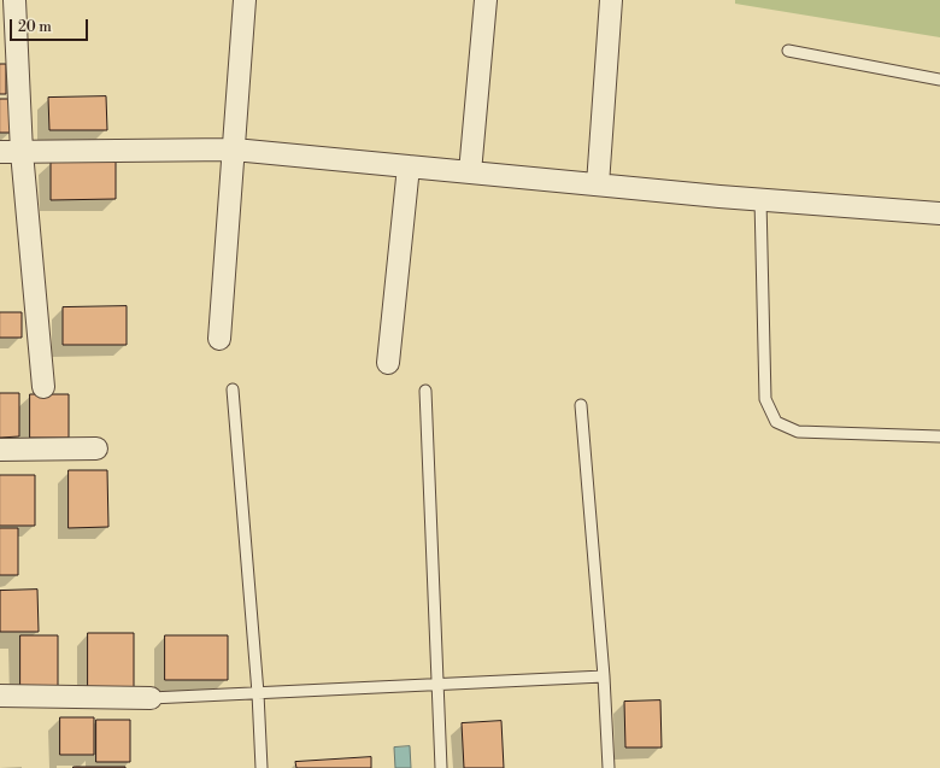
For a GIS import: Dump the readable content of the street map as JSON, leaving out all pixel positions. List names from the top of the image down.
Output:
{
  "scale_bar": "20 m"
}
